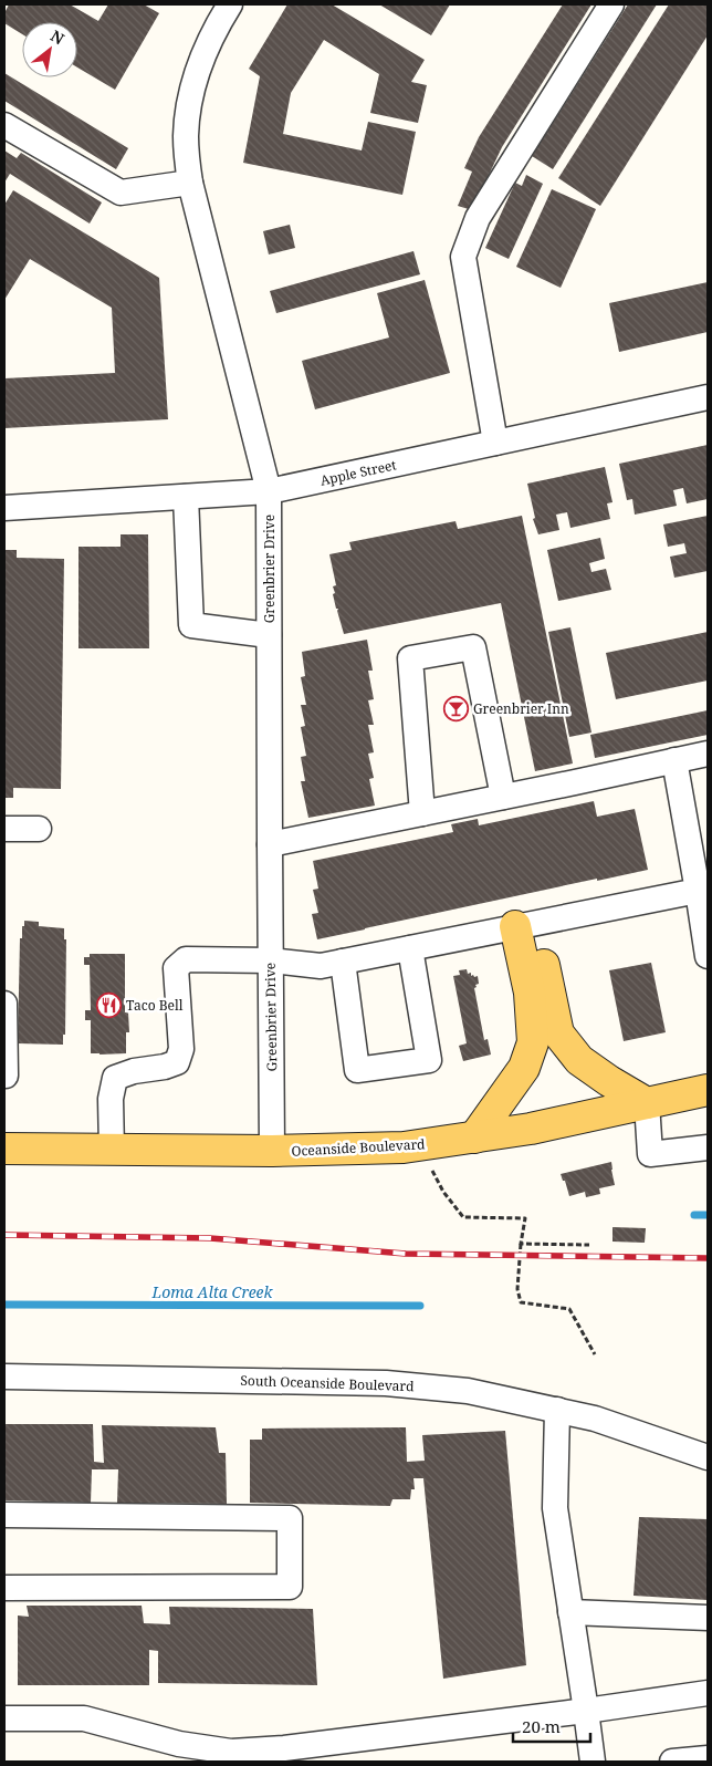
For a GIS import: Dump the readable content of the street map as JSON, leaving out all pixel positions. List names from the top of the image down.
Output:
{
  "streets": {
    "main road": ["Oceanside Boulevard"],
    "street": ["Apple Street", "Greenbrier Drive", "South Oceanside Boulevard"]
  },
  "crossings": [
    ["Apple Street", "Greenbrier Drive"],
    ["Greenbrier Drive", "Oceanside Boulevard"]
  ],
  "water": ["Loma Alta Creek"],
  "places": {
    "bar": ["Greenbrier Inn"],
    "restaurant": ["Taco Bell"]
  },
  "scale_bar": "20 m",
  "north": "top right"
}
